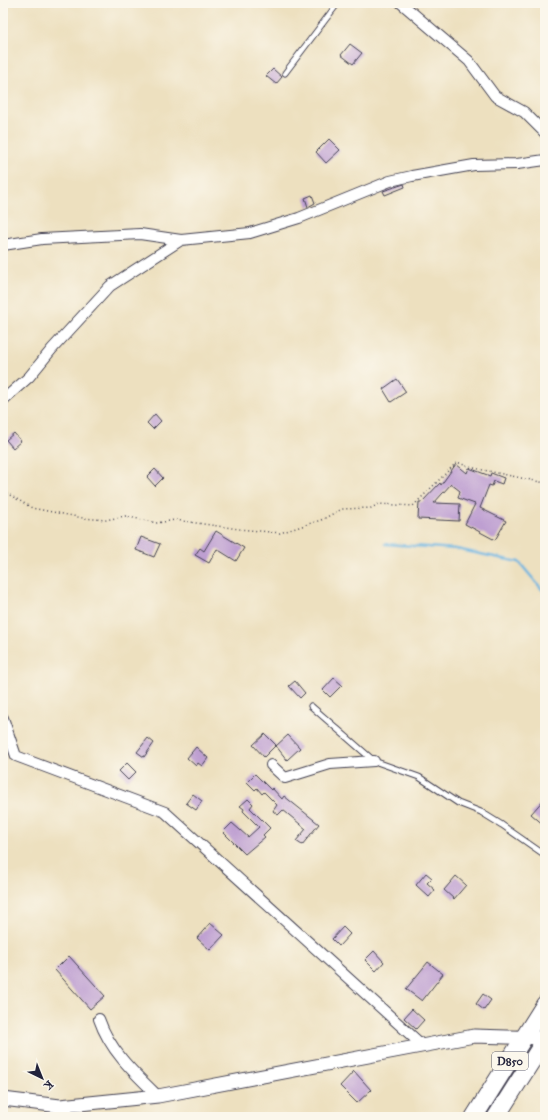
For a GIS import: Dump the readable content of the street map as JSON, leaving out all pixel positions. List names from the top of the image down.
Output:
{
  "streets": {
    "highway": ["D850"]
  },
  "north": "bottom right"
}
